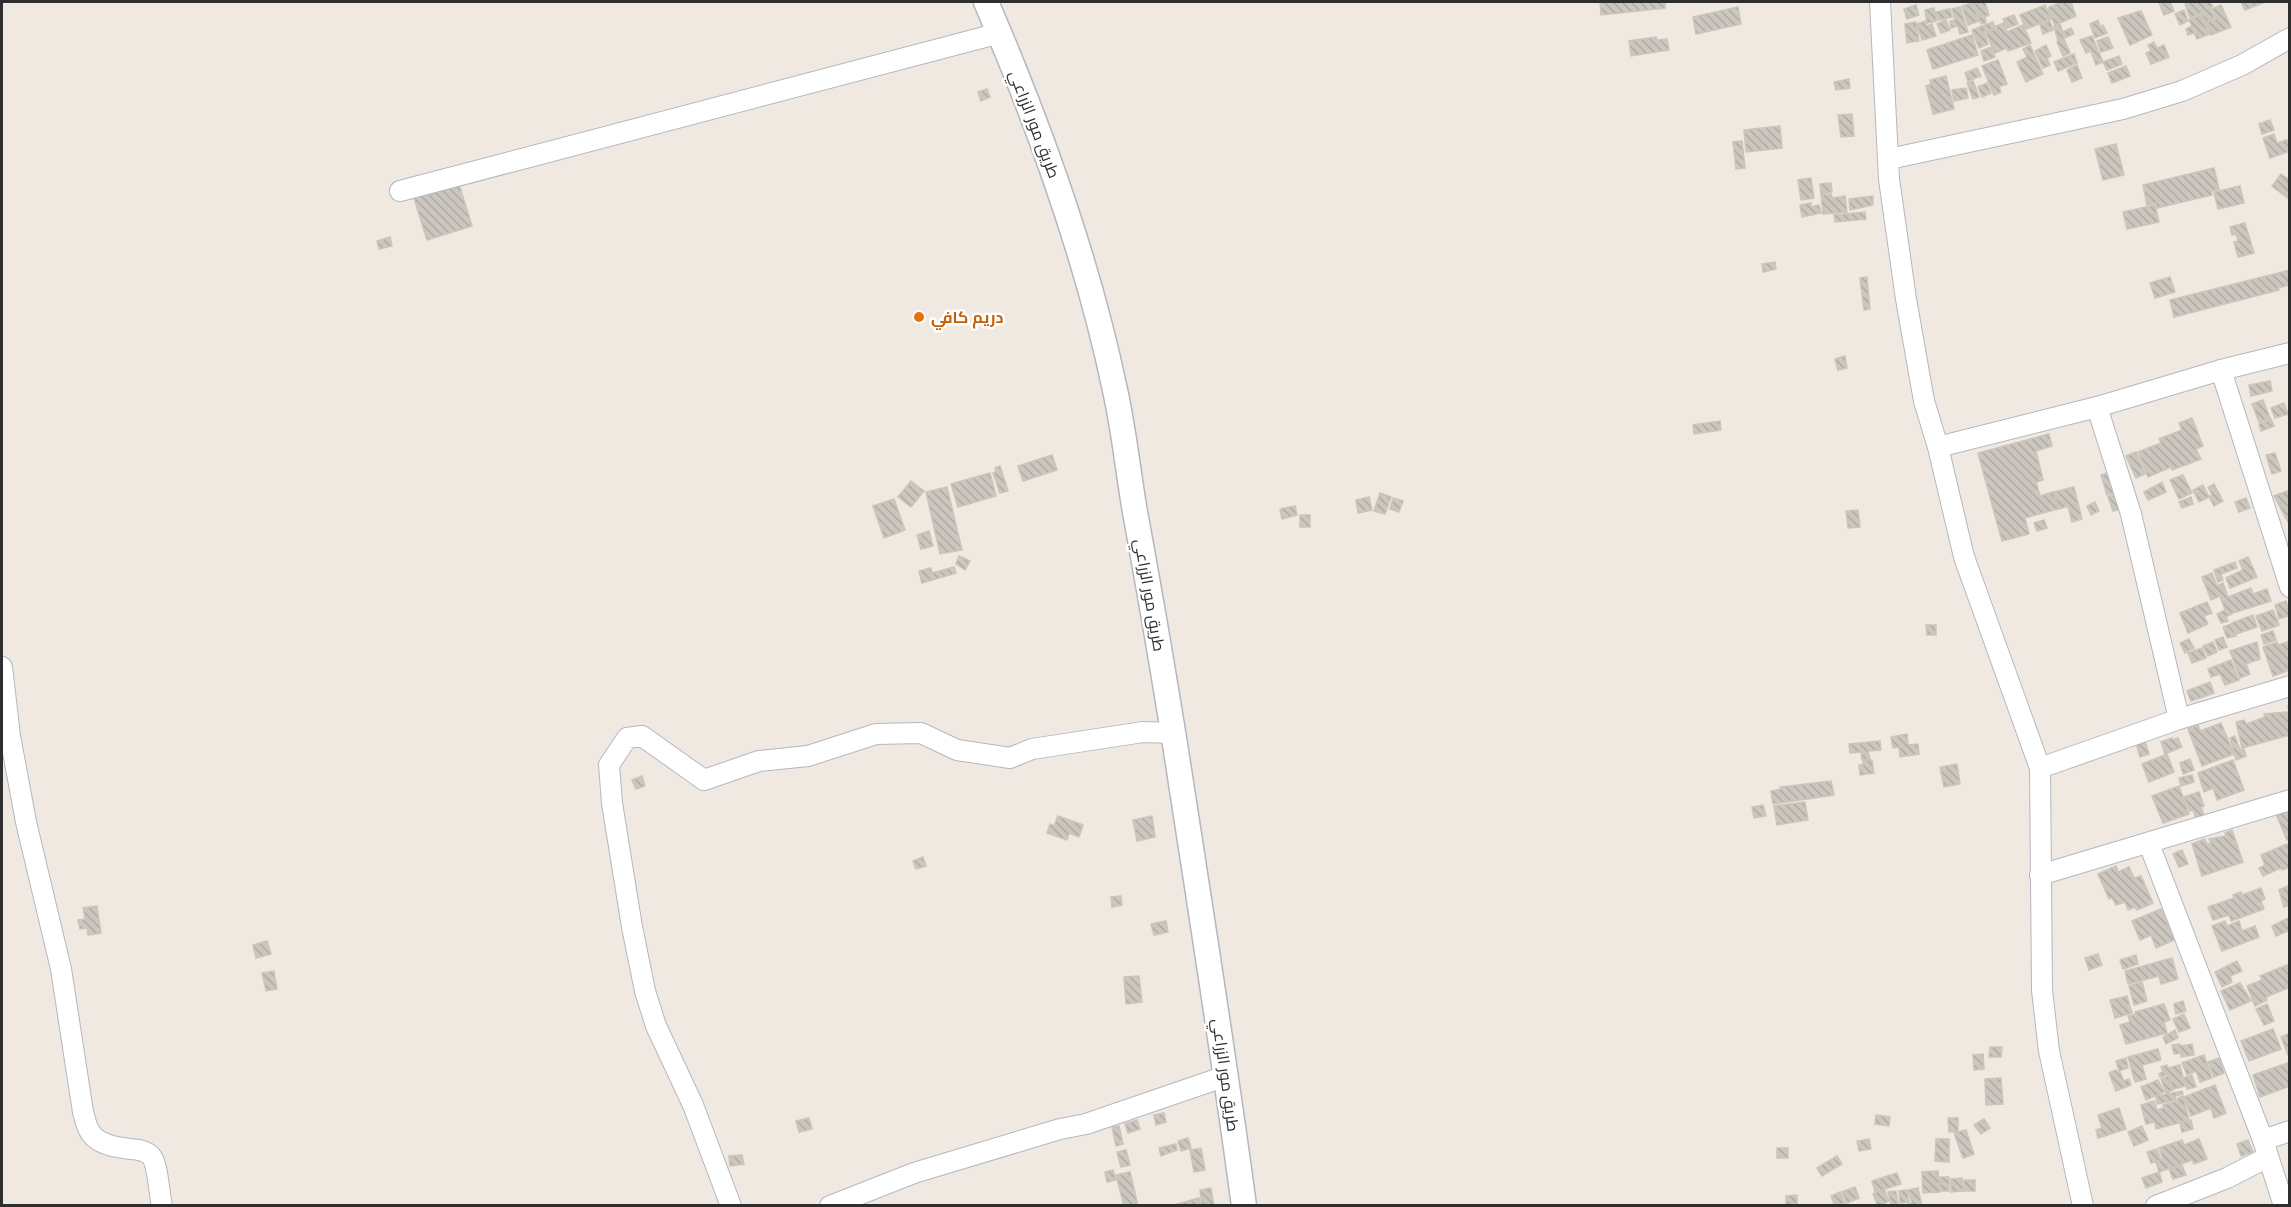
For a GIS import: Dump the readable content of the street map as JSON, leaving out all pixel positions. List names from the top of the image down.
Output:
{
  "streets": {
    "street": ["طريق مور الزراعي"]
  },
  "places": ["دريم كافي"]
}
